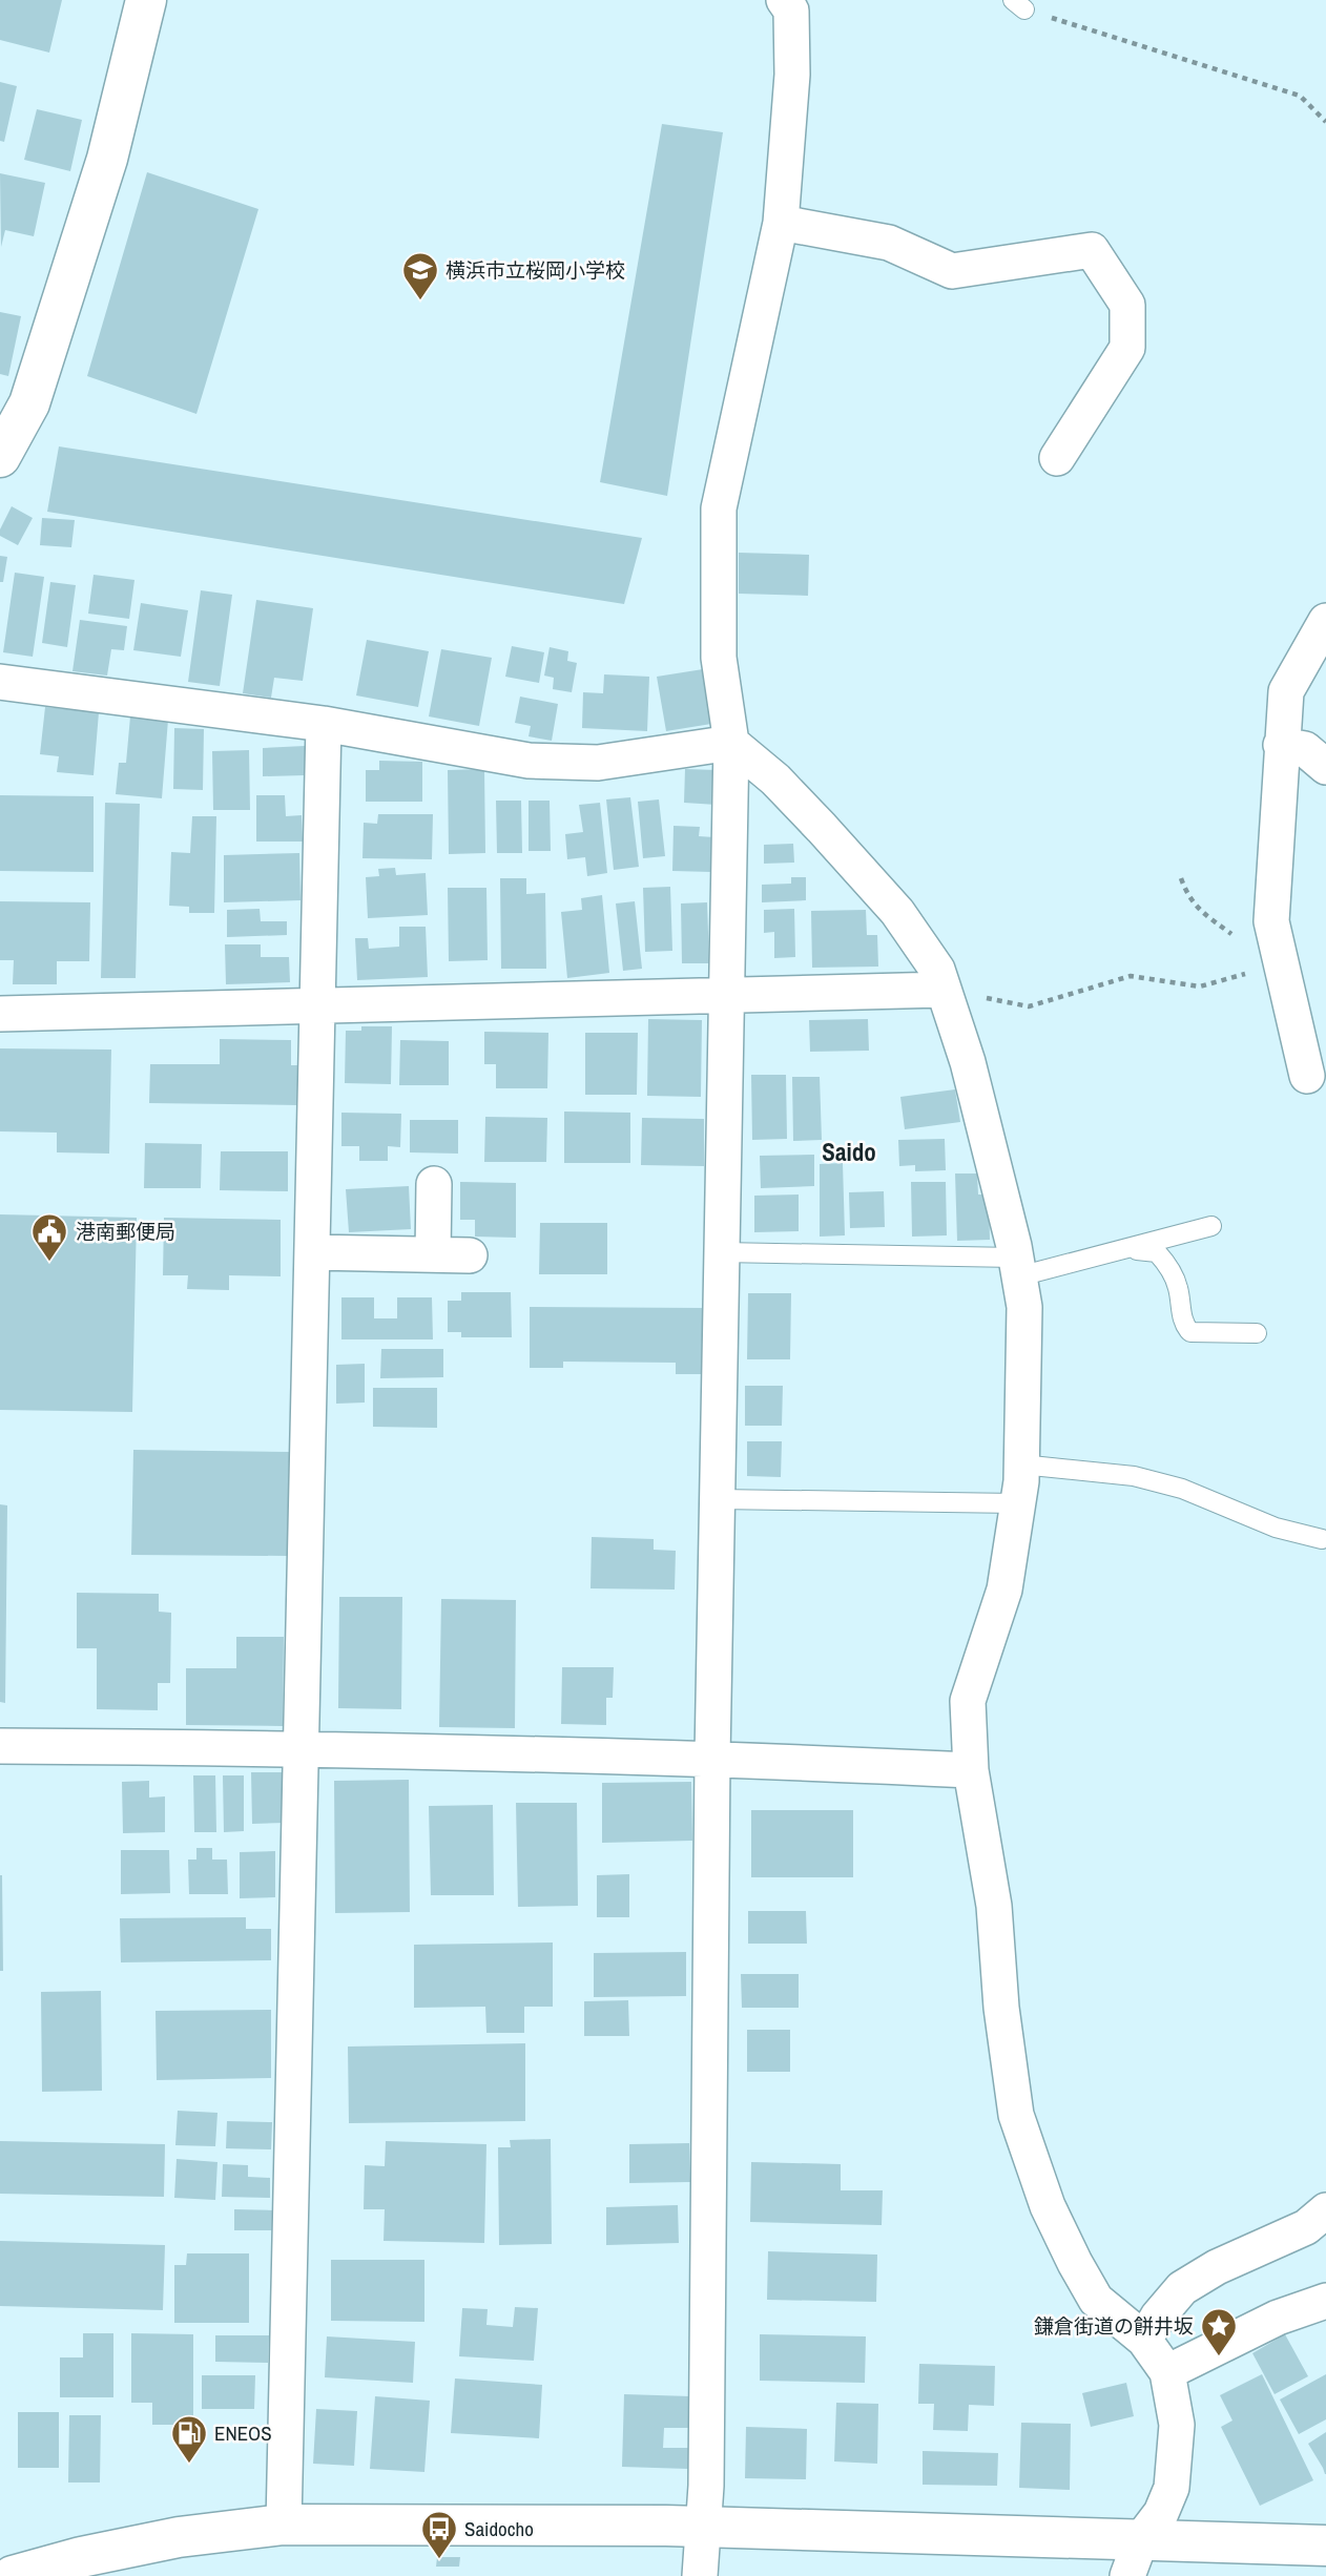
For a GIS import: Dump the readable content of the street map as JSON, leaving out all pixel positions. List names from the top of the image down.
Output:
{
  "districts": ["Saido"],
  "places": {
    "school or university": ["横浜市立桜岡小学校"],
    "public building": ["港南郵便局"],
    "place": ["鎌倉街道の餅井坂"],
    "fuel station": ["ENEOS"],
    "bus stop": ["Saidocho"]
  }
}
